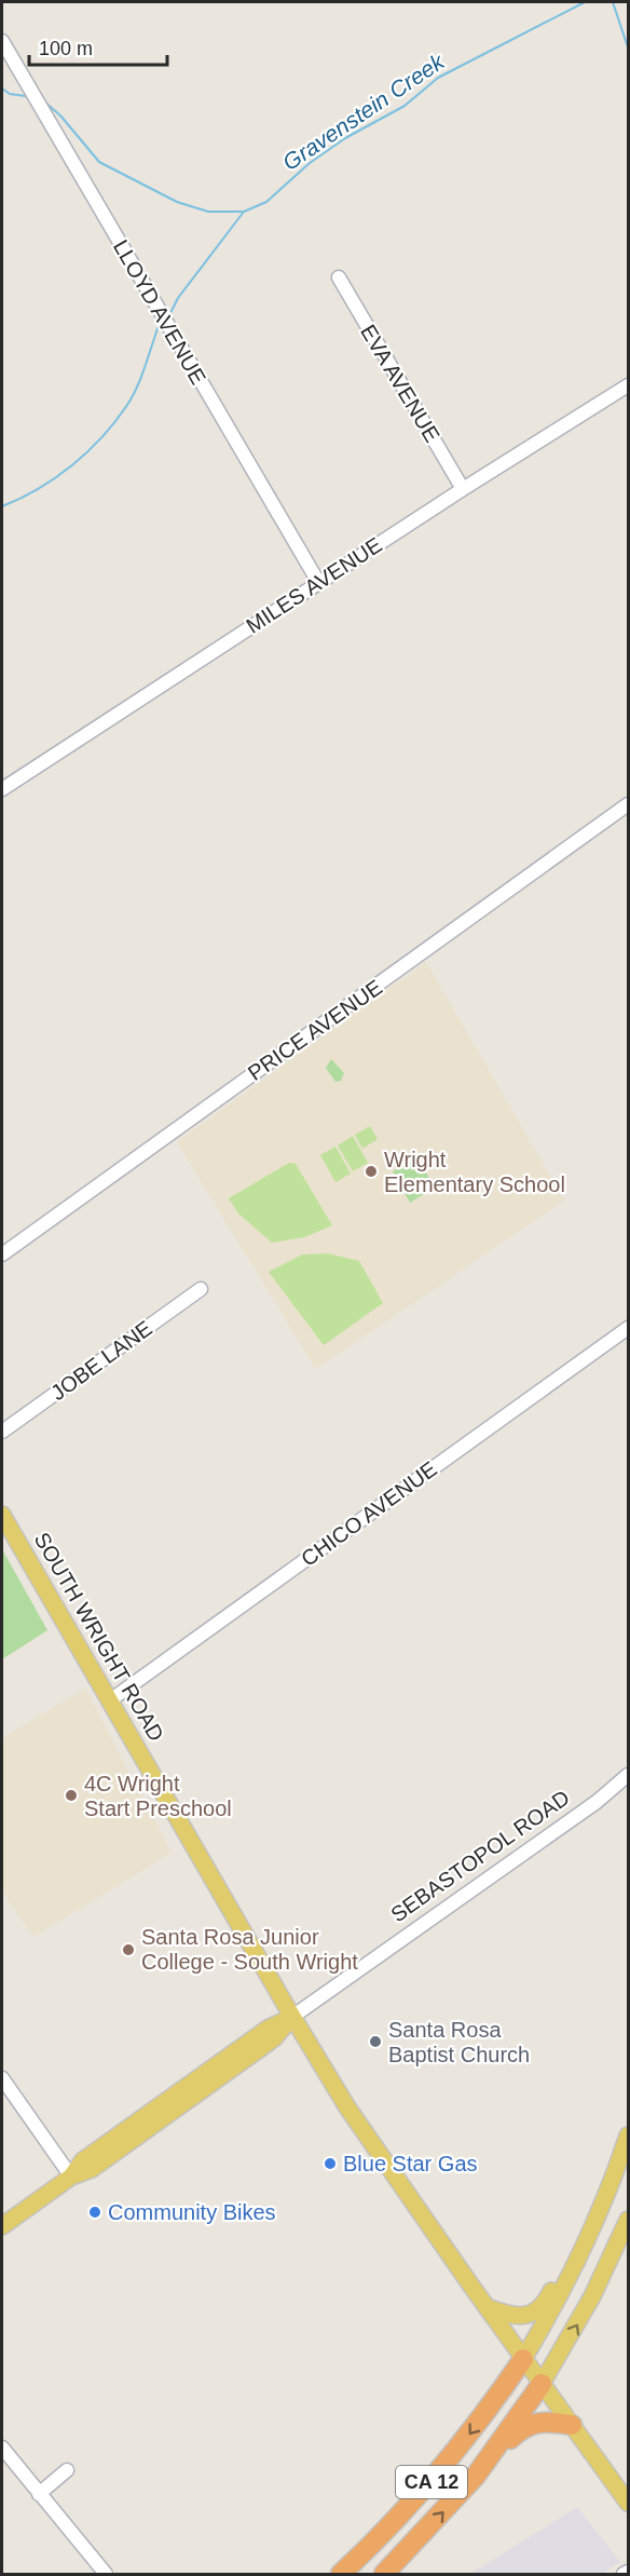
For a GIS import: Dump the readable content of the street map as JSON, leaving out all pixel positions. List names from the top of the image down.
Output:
{
  "streets": {
    "highway": ["CA 12"],
    "main road": ["SOUTH WRIGHT ROAD", "SEBASTOPOL ROAD"],
    "street": [
      "LLOYD AVENUE",
      "EVA AVENUE",
      "MILES AVENUE",
      "PRICE AVENUE",
      "JOBE LANE",
      "CHICO AVENUE"
    ]
  },
  "crossings": [
    ["LLOYD AVENUE", "MILES AVENUE"],
    ["EVA AVENUE", "MILES AVENUE"],
    ["CHICO AVENUE", "SOUTH WRIGHT ROAD"],
    ["SOUTH WRIGHT ROAD", "SEBASTOPOL ROAD"],
    ["SOUTH WRIGHT ROAD", "CA 12"]
  ],
  "water": ["Gravenstein Creek"],
  "places": [
    "Wright Elementary School",
    "4C Wright Start Preschool",
    "Santa Rosa Junior College - South Wright",
    "Santa Rosa Baptist Church",
    "Blue Star Gas",
    "Community Bikes"
  ],
  "scale_bar": "100 m"
}
